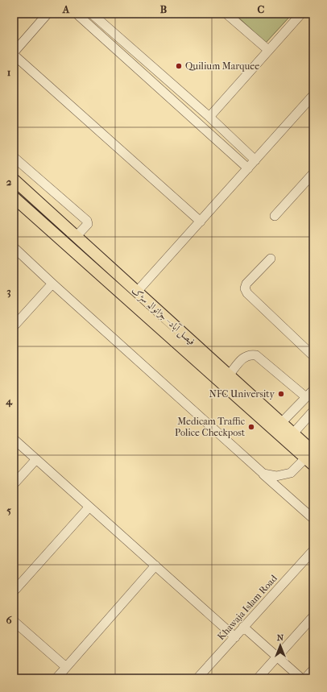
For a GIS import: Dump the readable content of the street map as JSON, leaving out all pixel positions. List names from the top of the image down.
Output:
{
  "streets": {
    "main road": ["فیصل آباد– جڑانوالہ سڑک"],
    "street": ["Khawaja Islam Road"]
  },
  "places": ["Quilium Marquee", "NFC University", "Medicam Traffic Police Checkpost"],
  "north": "top",
  "grid": {
    "columns": ["A", "B", "C"],
    "rows": [
      "1",
      "2",
      "3",
      "4",
      "5",
      "6"
    ]
  }
}
